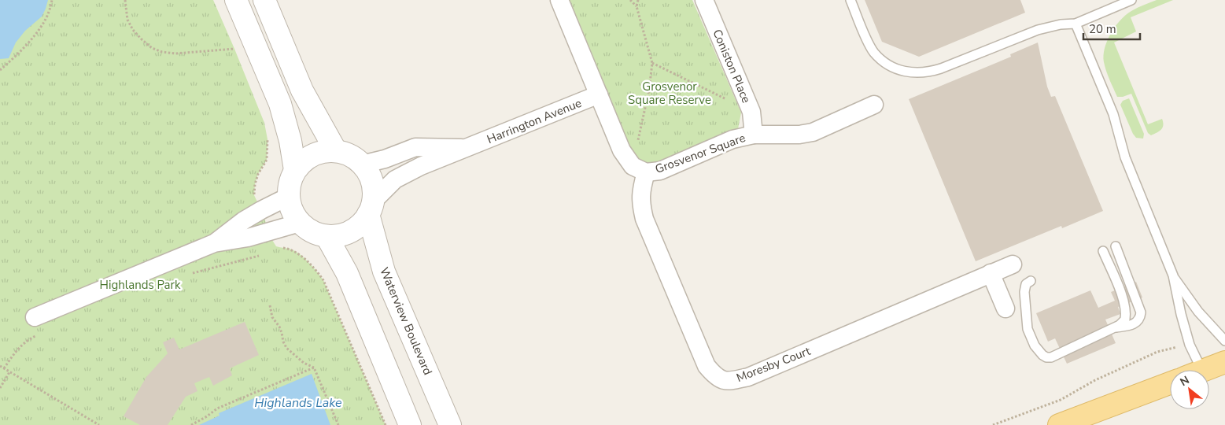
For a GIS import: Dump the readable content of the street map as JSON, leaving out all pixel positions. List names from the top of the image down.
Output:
{
  "streets": {
    "street": [
      "Coniston Place",
      "Harrington Avenue",
      "Grosvenor Square",
      "Waterview Boulevard",
      "Moresby Court"
    ]
  },
  "crossings": [
    ["Coniston Place", "Grosvenor Square"],
    ["Harrington Avenue", "Waterview Boulevard"],
    ["Grosvenor Square", "Moresby Court"]
  ],
  "water": ["Highlands Lake"],
  "parks": ["Grosvenor Square Reserve", "Highlands Park"],
  "scale_bar": "20 m",
  "north": "top left"
}
